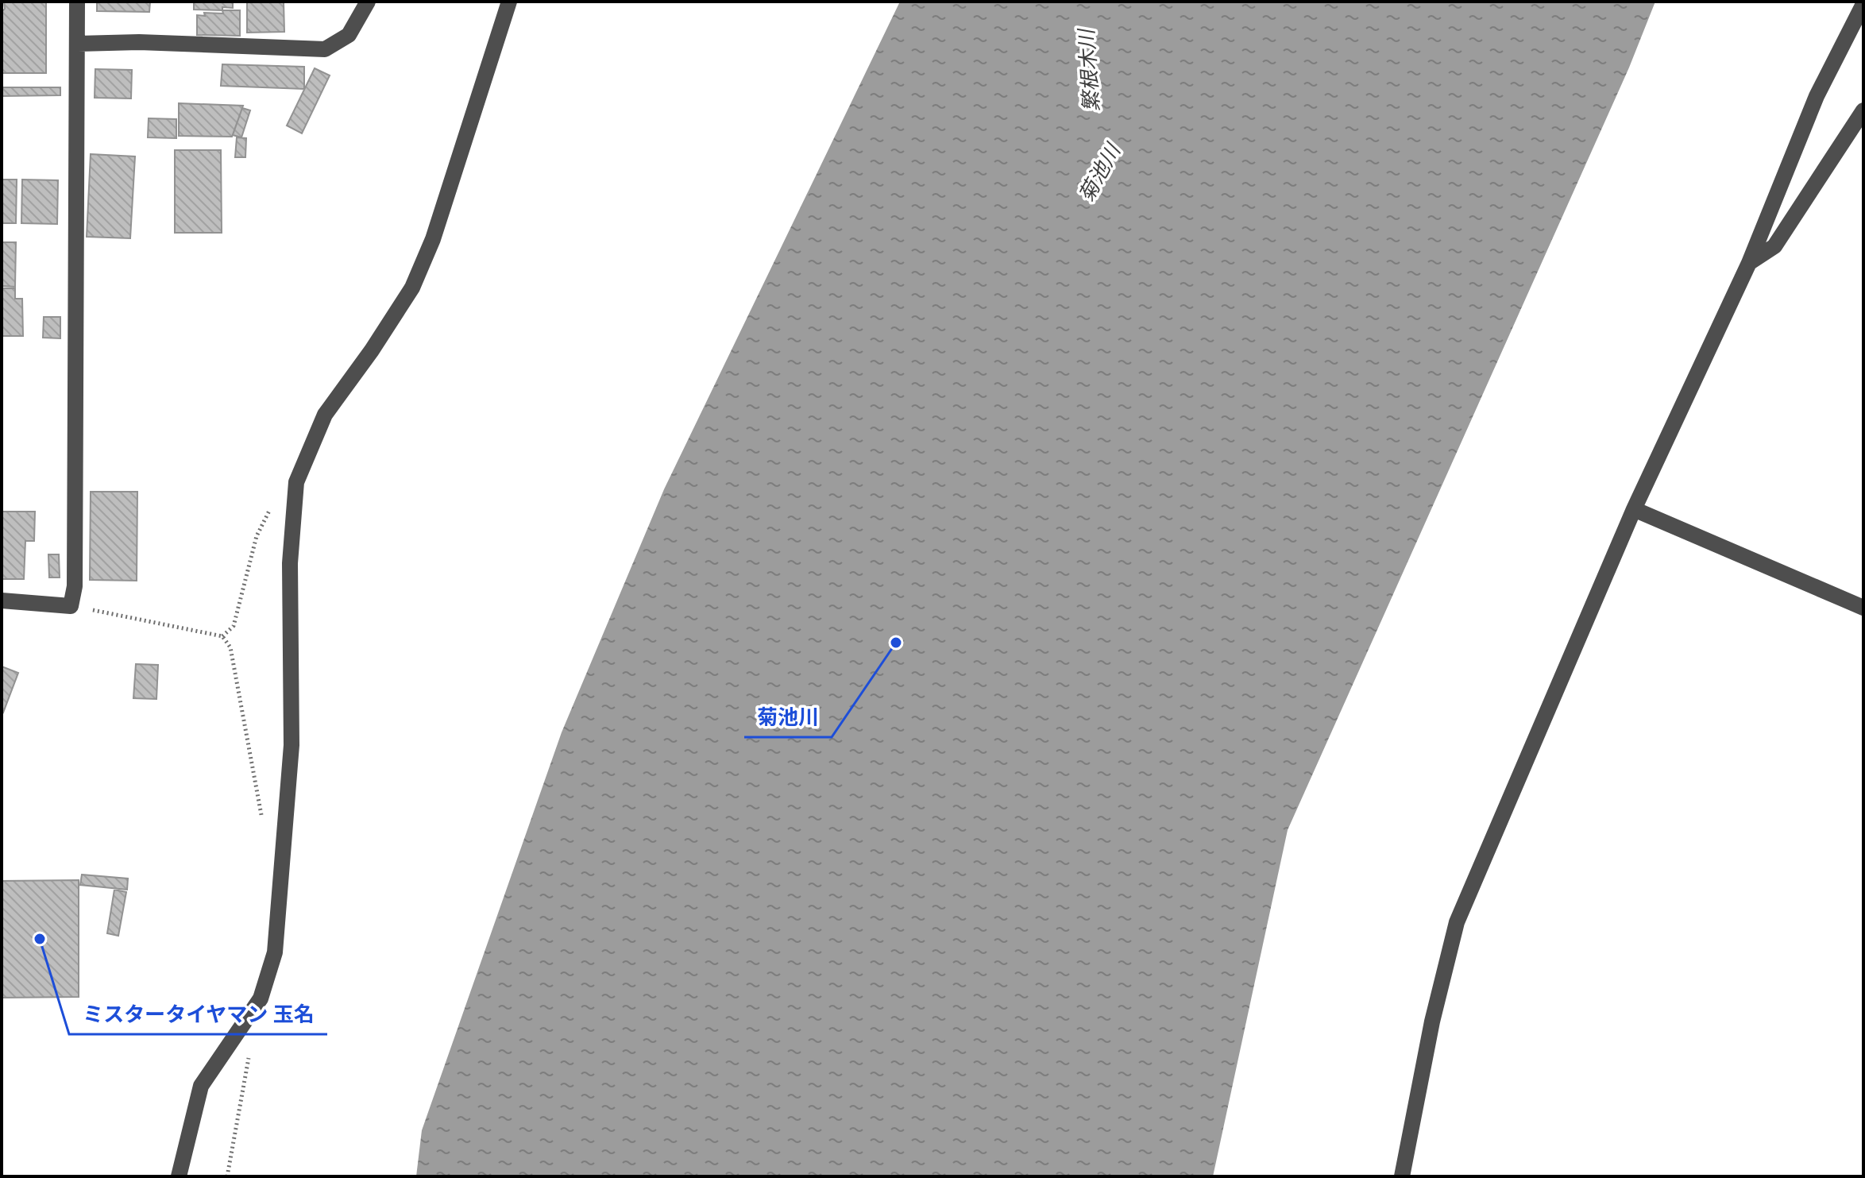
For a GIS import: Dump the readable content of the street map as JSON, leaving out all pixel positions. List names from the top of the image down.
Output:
{
  "water": ["繁根木川", "菊池川"],
  "places": ["菊池川", "ミスタータイヤマン 玉名"]
}
